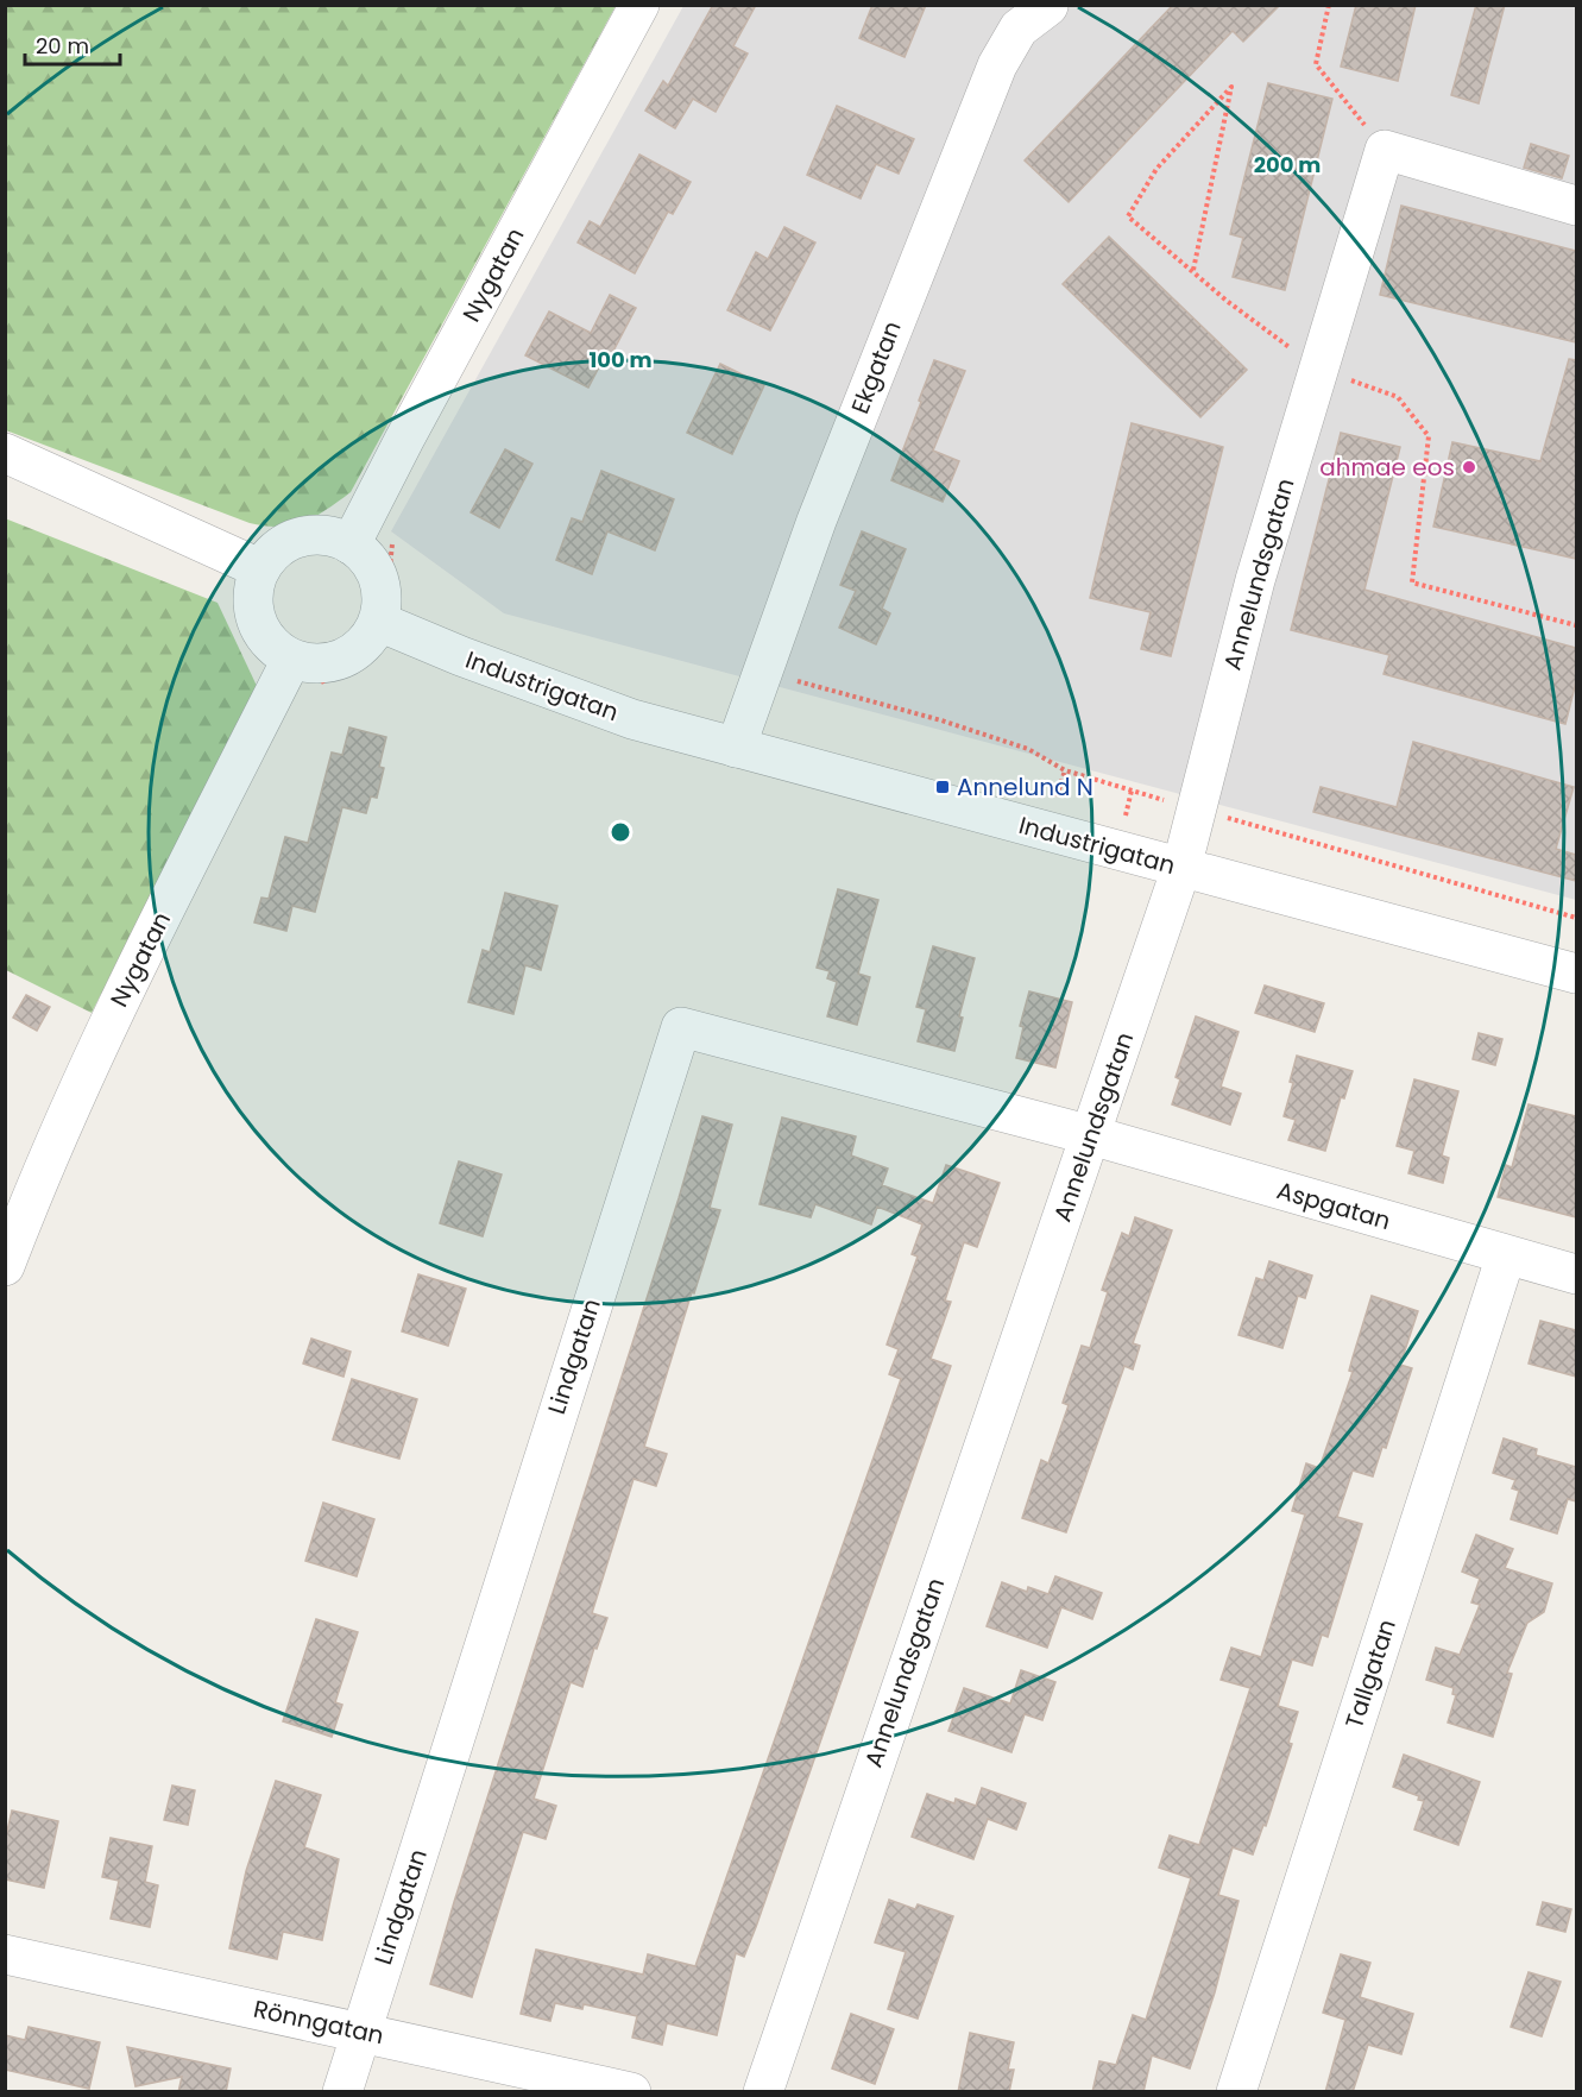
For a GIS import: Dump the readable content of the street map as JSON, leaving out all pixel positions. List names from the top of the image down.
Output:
{
  "streets": {
    "street": [
      "Nygatan",
      "Ekgatan",
      "Annelundsgatan",
      "Industrigatan",
      "Aspgatan",
      "Lindgatan",
      "Tallgatan",
      "Rönngatan"
    ]
  },
  "crossings": [
    ["Ekgatan", "Industrigatan"],
    ["Annelundsgatan", "Industrigatan"],
    ["Annelundsgatan", "Aspgatan"],
    ["Annelundsgatan", "Lindgatan"],
    ["Aspgatan", "Lindgatan"],
    ["Aspgatan", "Tallgatan"],
    ["Lindgatan", "Rönngatan"]
  ],
  "places": {
    "other": ["ahmae eos"],
    "transit": ["Annelund N"]
  },
  "scale_bar": "20 m",
  "rings": ["200 m", "100 m"]
}
